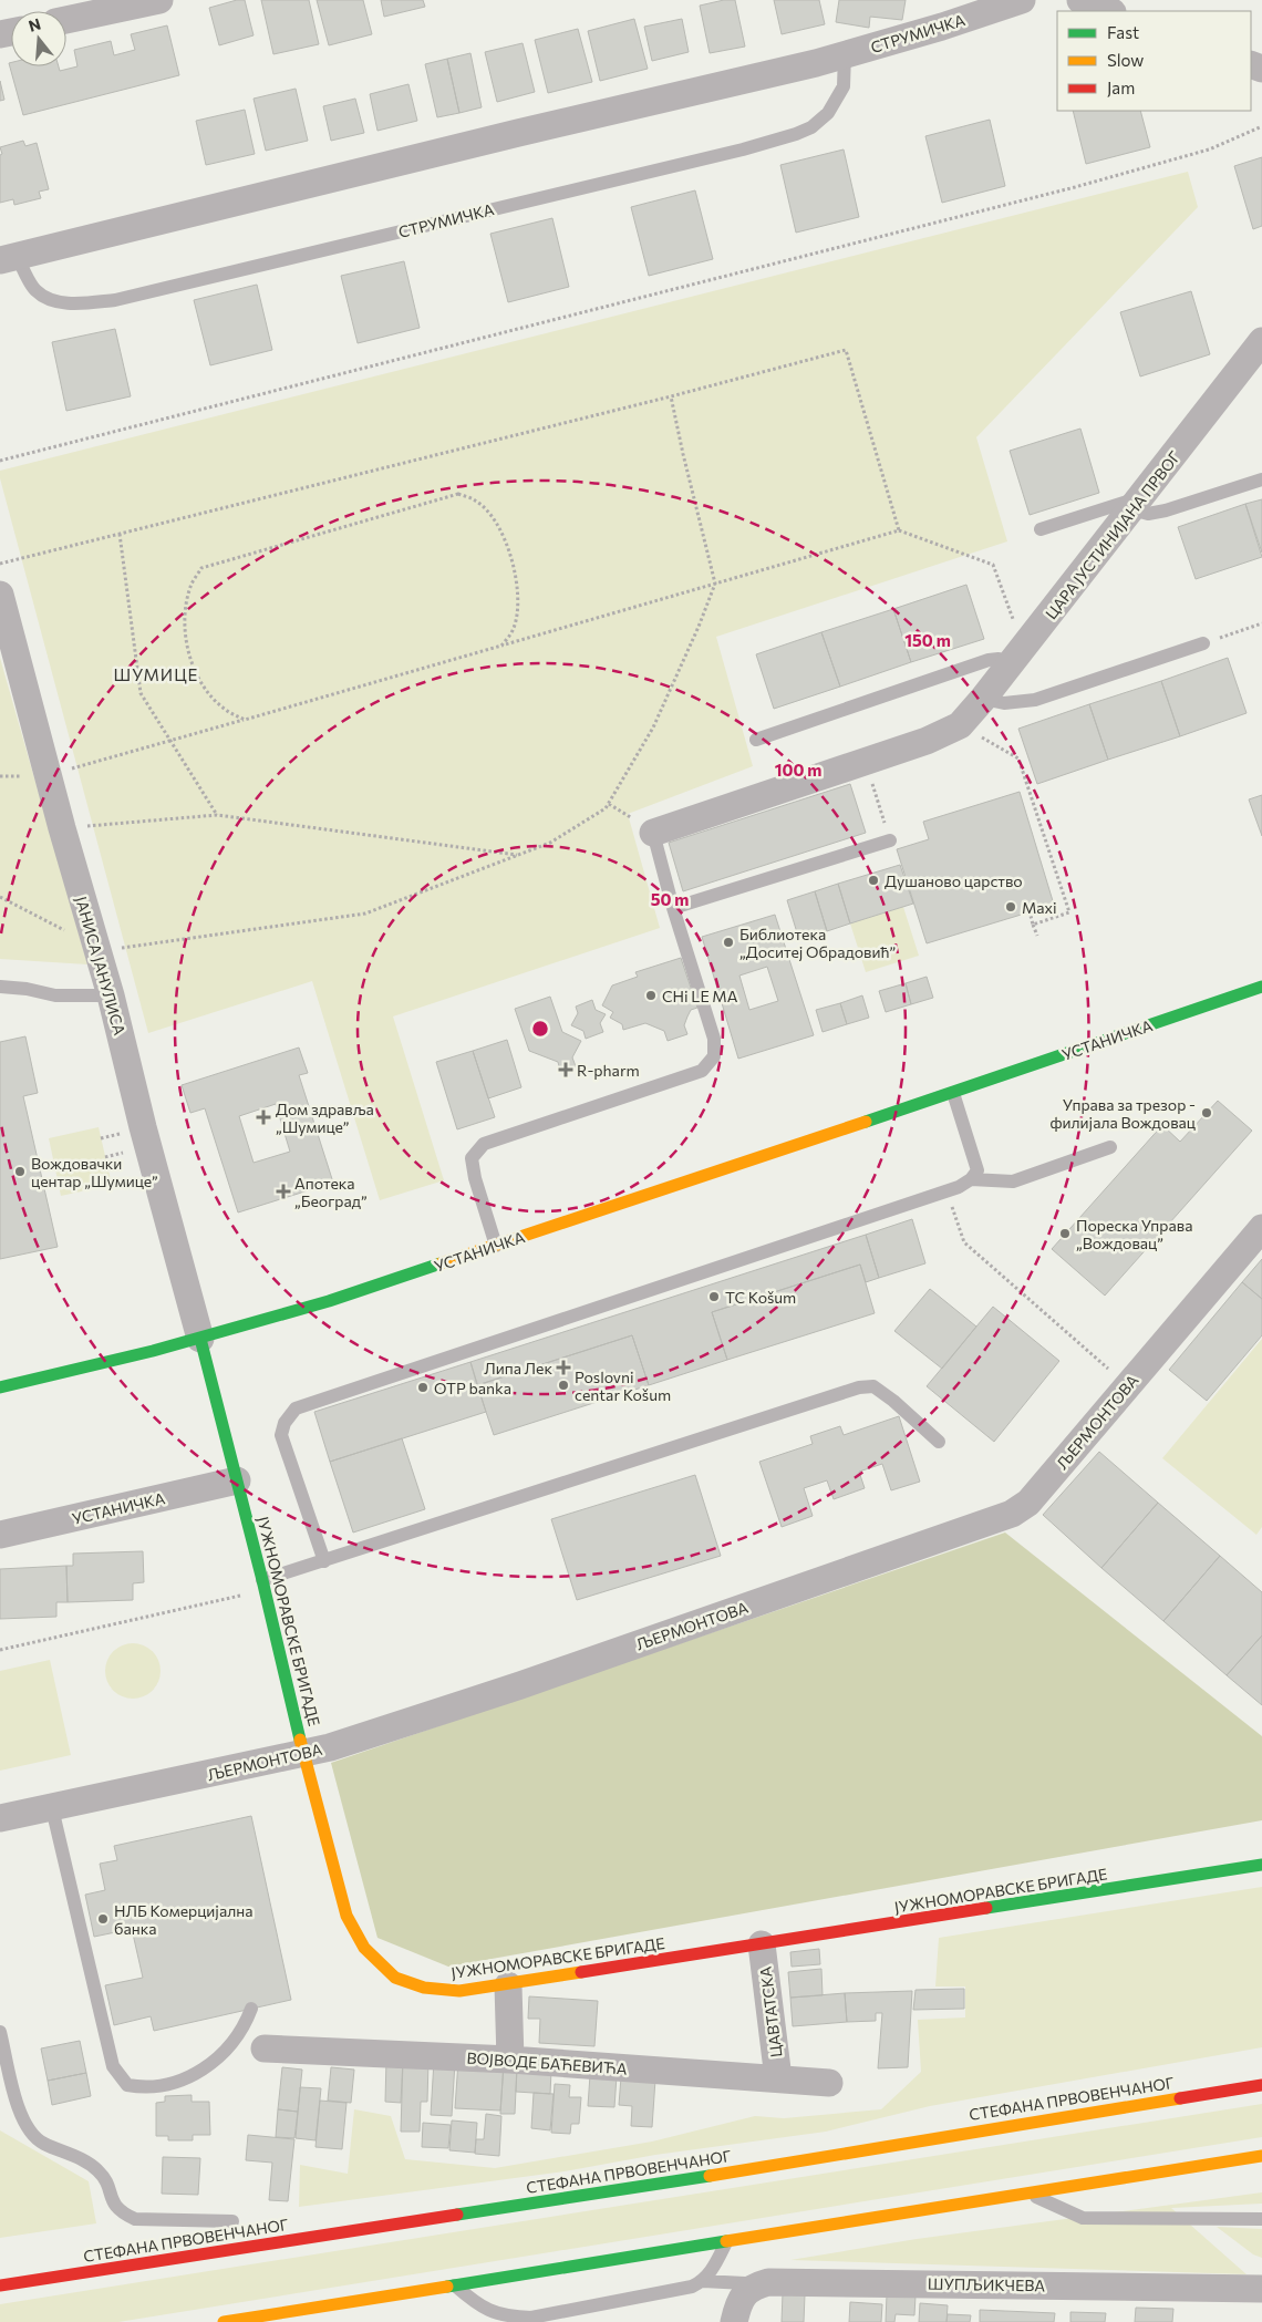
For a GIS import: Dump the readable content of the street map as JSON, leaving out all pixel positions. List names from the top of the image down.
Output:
{
  "streets": {
    "main road": ["УСТАНИЧКА", "ЈУЖНОМОРАВСКЕ БРИГАДЕ", "СТЕФАНА ПРВОВЕНЧАНОГ"],
    "street": [
      "СТРУМИЧКА",
      "ЦАРА ЈУСТИНИЈАНА ПРВОГ",
      "ЈАНИСА ЈАНУЛИСА",
      "ЉЕРМОНТОВА",
      "ЦАВТАТСКА",
      "ВОЈВОДЕ БАЋЕВИЋА",
      "ШУПЉИКЧЕВА"
    ]
  },
  "crossings": [
    ["ЈАНИСА ЈАНУЛИСА", "УСТАНИЧКА"],
    ["ЈАНИСА ЈАНУЛИСА", "ЈУЖНОМОРАВСКЕ БРИГАДЕ"],
    ["УСТАНИЧКА", "ЈУЖНОМОРАВСКЕ БРИГАДЕ"],
    ["ЉЕРМОНТОВА", "ЈУЖНОМОРАВСКЕ БРИГАДЕ"],
    ["ЈУЖНОМОРАВСКЕ БРИГАДЕ", "ЦАВТАТСКА"],
    ["ЦАВТАТСКА", "ВОЈВОДЕ БАЋЕВИЋА"]
  ],
  "districts": ["ШУМИЦЕ"],
  "places": {
    "other": [
      "Душаново царство",
      "Maxi",
      "Библиотека „Доситеј Обрадовић”",
      "CHi LE MA",
      "Управа за трезор - филијала Вождовац",
      "Вождовачки центар „Шумице”",
      "Пореска Управа „Вождовац”",
      "TC Košum",
      "Poslovni centar Košum",
      "OTP banka",
      "НЛБ Комерцијална банка"
    ],
    "health": [
      "R-pharm",
      "Дом здравља „Шумице”",
      "Апотека „Београд”",
      "Липа Лек"
    ]
  },
  "legend": ["Fast", "Slow", "Jam"],
  "north": "top",
  "rings": ["150 m", "100 m", "50 m"]
}
